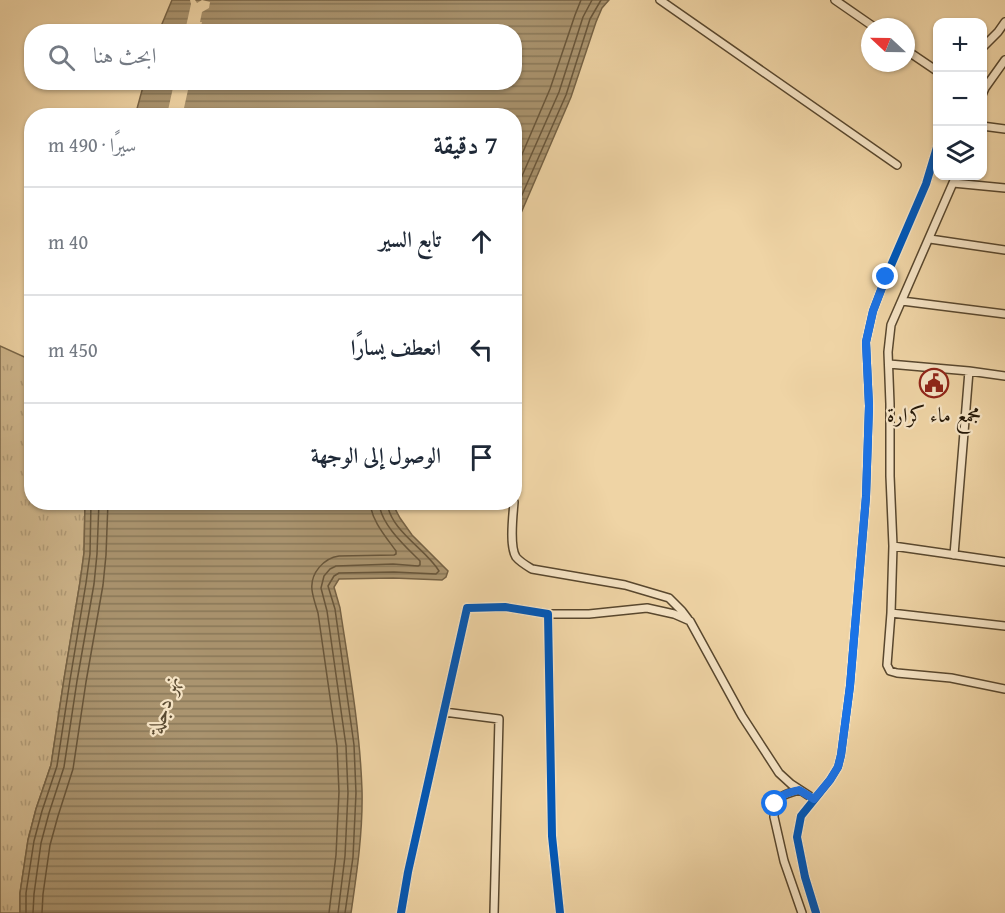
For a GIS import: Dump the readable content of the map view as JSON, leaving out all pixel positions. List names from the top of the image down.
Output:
{
  "water": ["نهر دجلة"],
  "places": {
    "public building": ["مجمع ماء كرارة"]
  },
  "north": "left",
  "page": {
    "map_buttons": ["+", "−"],
    "search": "ابحث هنا",
    "heading": ["7 دقيقة", "سيرًا · 490 m"],
    "list": [
      ["تابع السير", "40 m"],
      ["انعطف يسارًا", "450 m"],
      "الوصول إلى الوجهة"
    ]
  }
}
